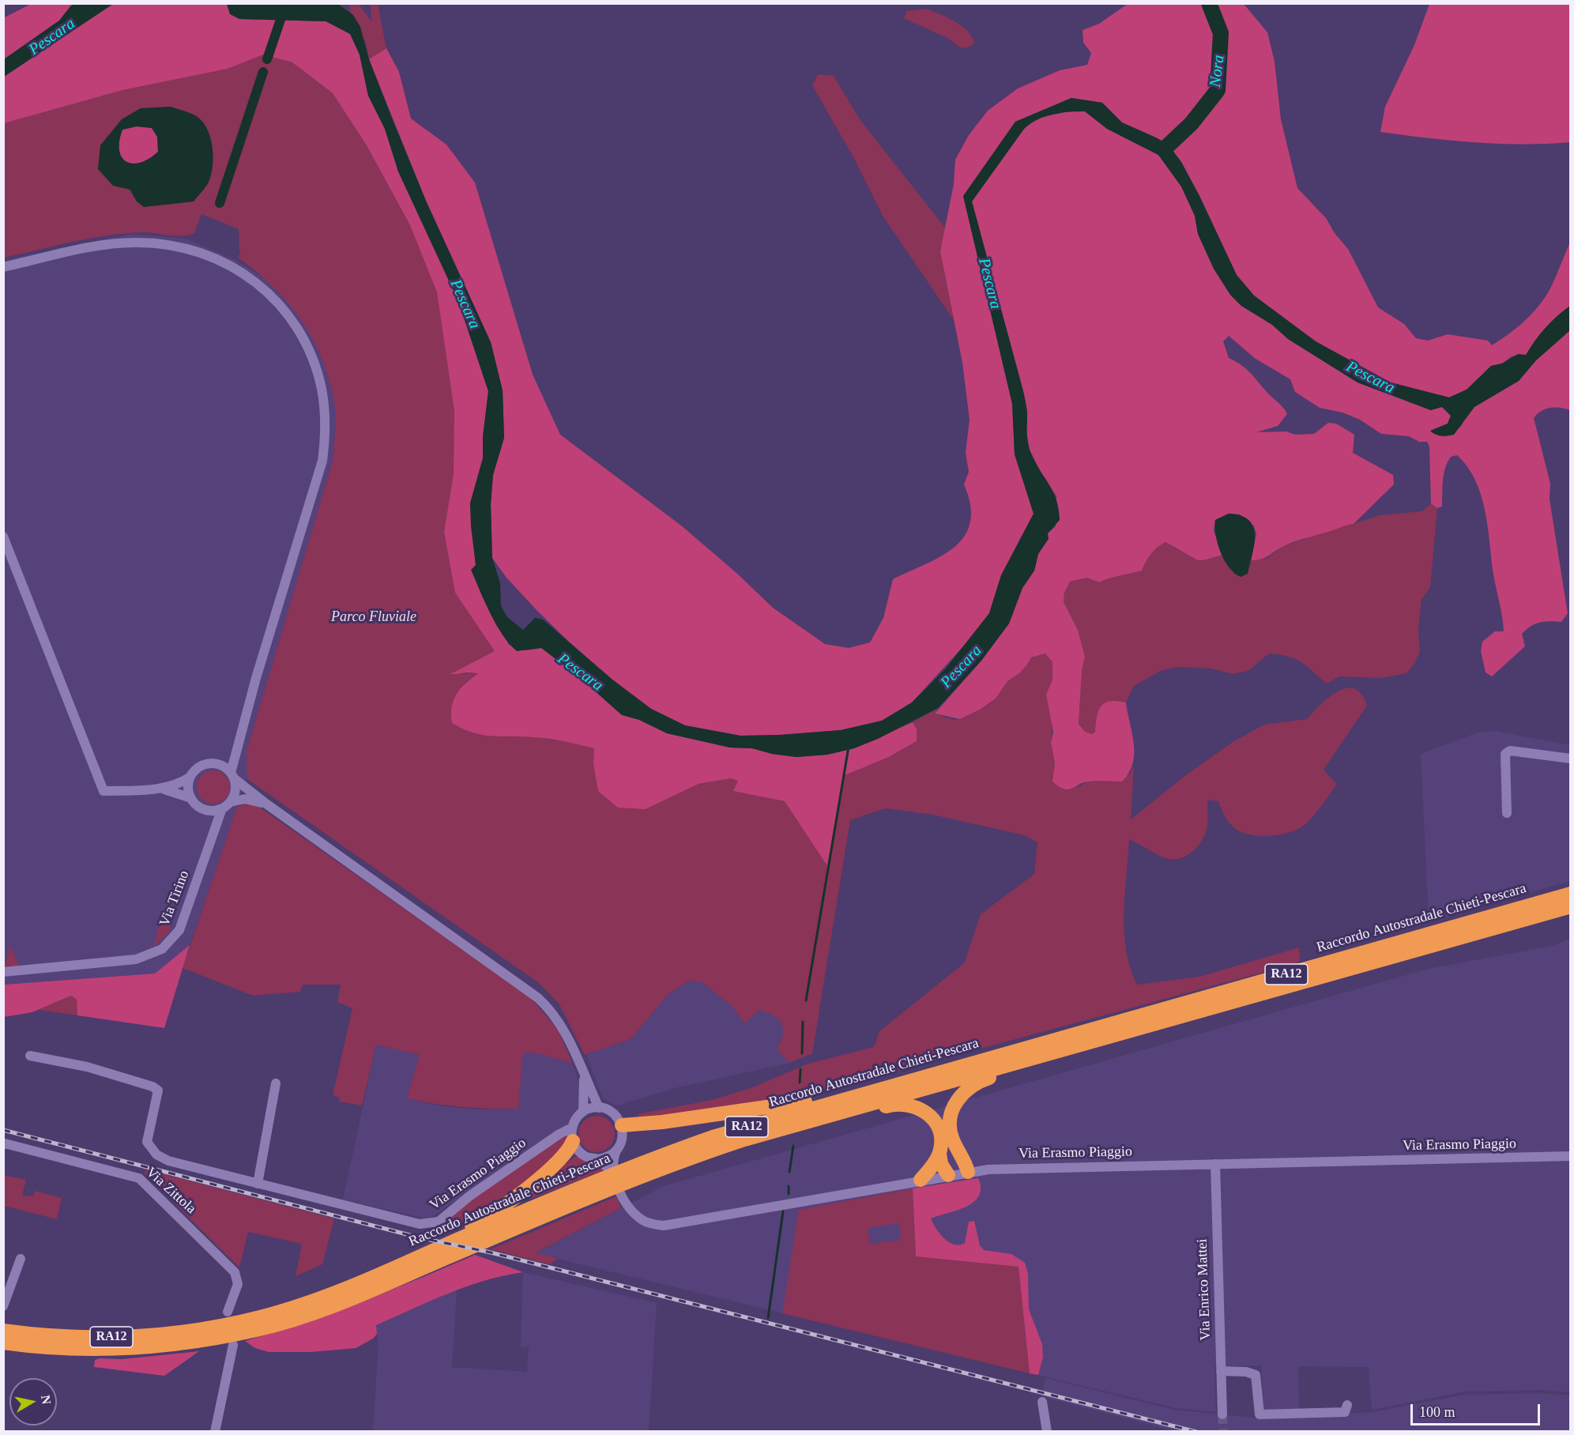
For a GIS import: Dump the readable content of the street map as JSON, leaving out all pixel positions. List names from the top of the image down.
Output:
{
  "streets": {
    "highway": ["Raccordo Autostradale Chieti-Pescara", "RA12"],
    "street": [
      "Via Tirino",
      "Via Erasmo Piaggio",
      "Via Zittola",
      "Via Enrico Mattei"
    ]
  },
  "crossings": [
    ["Via Erasmo Piaggio", "Via Enrico Mattei"]
  ],
  "water": ["Pescara", "Nora"],
  "parks": ["Parco Fluviale"],
  "scale_bar": "100 m",
  "north": "right"
}
